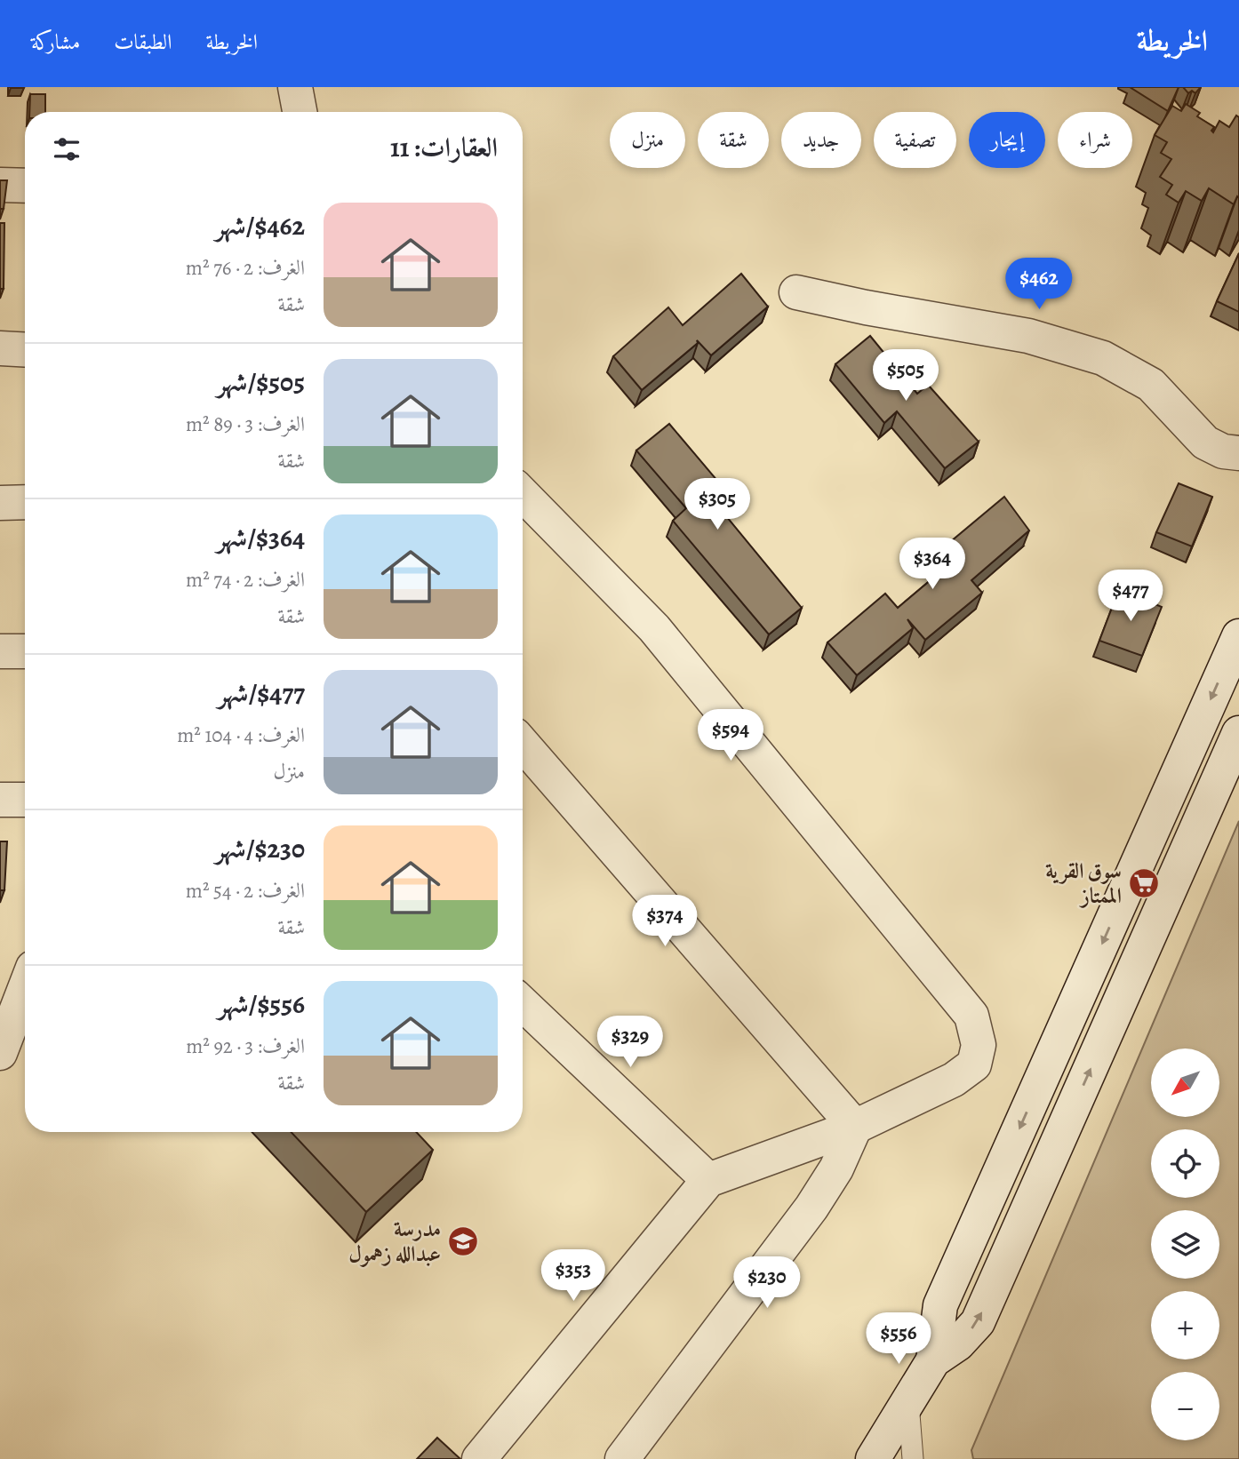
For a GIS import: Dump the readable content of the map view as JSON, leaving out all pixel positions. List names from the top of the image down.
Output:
{
  "places": {
    "supermarket": ["سوق القرية الممتاز"],
    "school or university": ["مدرسة عبدالله زهمول"]
  },
  "north": "bottom left",
  "page": {
    "header": "الخريطة",
    "nav": ["الخريطة", "الطبقات", "مشاركة"],
    "chip": [
      "شراء",
      "إيجار",
      "تصفية",
      "جديد",
      "شقة",
      "منزل"
    ],
    "heading": "العقارات: 11",
    "list": [
      {
        "name": "$462/شهر",
        "note": "الغرف: 2 · 76 m² · شقة"
      },
      {
        "name": "$505/شهر",
        "note": "الغرف: 3 · 89 m² · شقة"
      },
      {
        "name": "$364/شهر",
        "note": "الغرف: 2 · 74 m² · شقة"
      },
      {
        "name": "$477/شهر",
        "note": "الغرف: 4 · 104 m² · منزل"
      },
      {
        "name": "$230/شهر",
        "note": "الغرف: 2 · 54 m² · شقة"
      },
      {
        "name": "$556/شهر",
        "note": "الغرف: 3 · 92 m² · شقة"
      }
    ],
    "price": [
      "$462",
      "$505",
      "$305",
      "$364",
      "$477",
      "$594",
      "$374",
      "$329",
      "$353",
      "$230",
      "$556"
    ],
    "map_buttons": ["+", "−"]
  }
}
